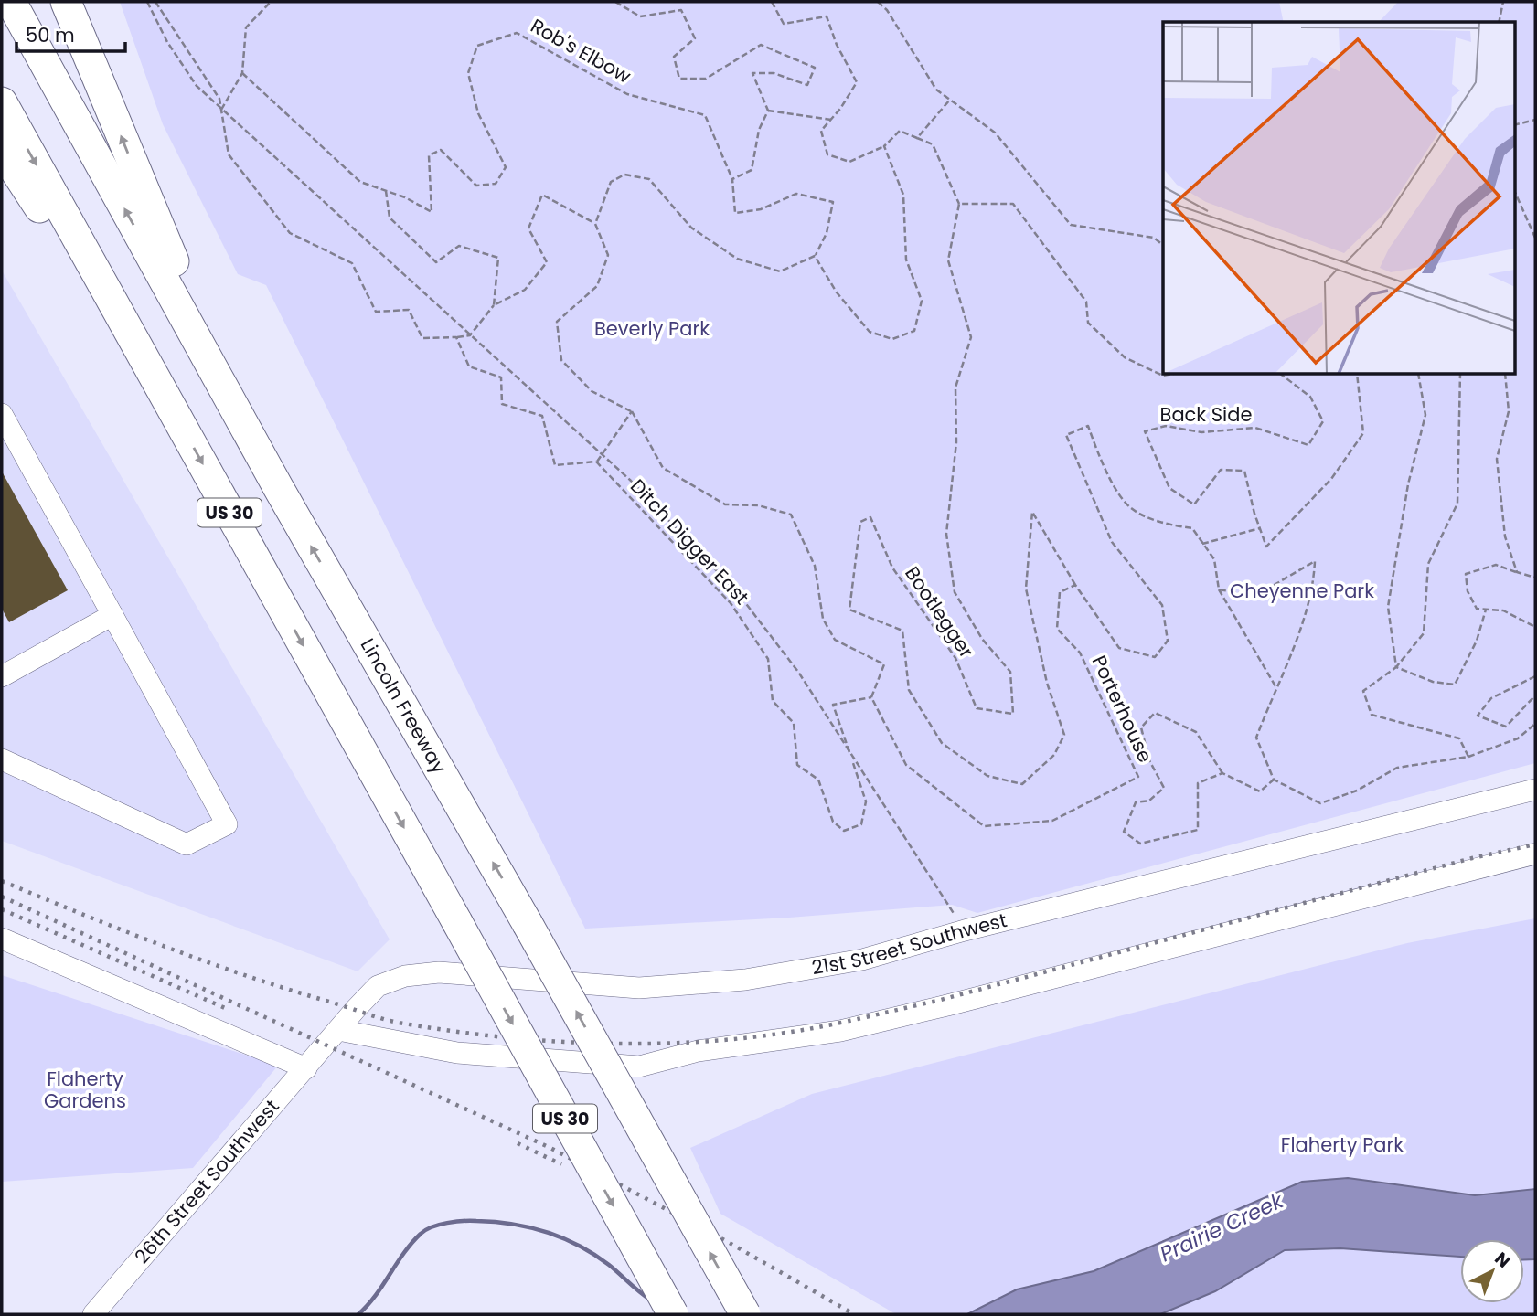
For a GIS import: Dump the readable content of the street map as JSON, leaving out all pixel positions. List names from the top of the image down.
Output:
{
  "streets": {
    "highway": ["US 30", "Lincoln Freeway"],
    "street": ["21st Street Southwest", "26th Street Southwest"],
    "path": [
      "Rob's Elbow",
      "Back Side",
      "Ditch Digger East",
      "Bootlegger",
      "Porterhouse"
    ]
  },
  "crossings": [
    ["US 30", "Lincoln Freeway"],
    ["Bootlegger", "Porterhouse"],
    ["21st Street Southwest", "26th Street Southwest"]
  ],
  "water": ["Prairie Creek"],
  "parks": [
    "Beverly Park",
    "Cheyenne Park",
    "Flaherty Gardens",
    "Flaherty Park"
  ],
  "scale_bar": "50 m",
  "north": "top right"
}
